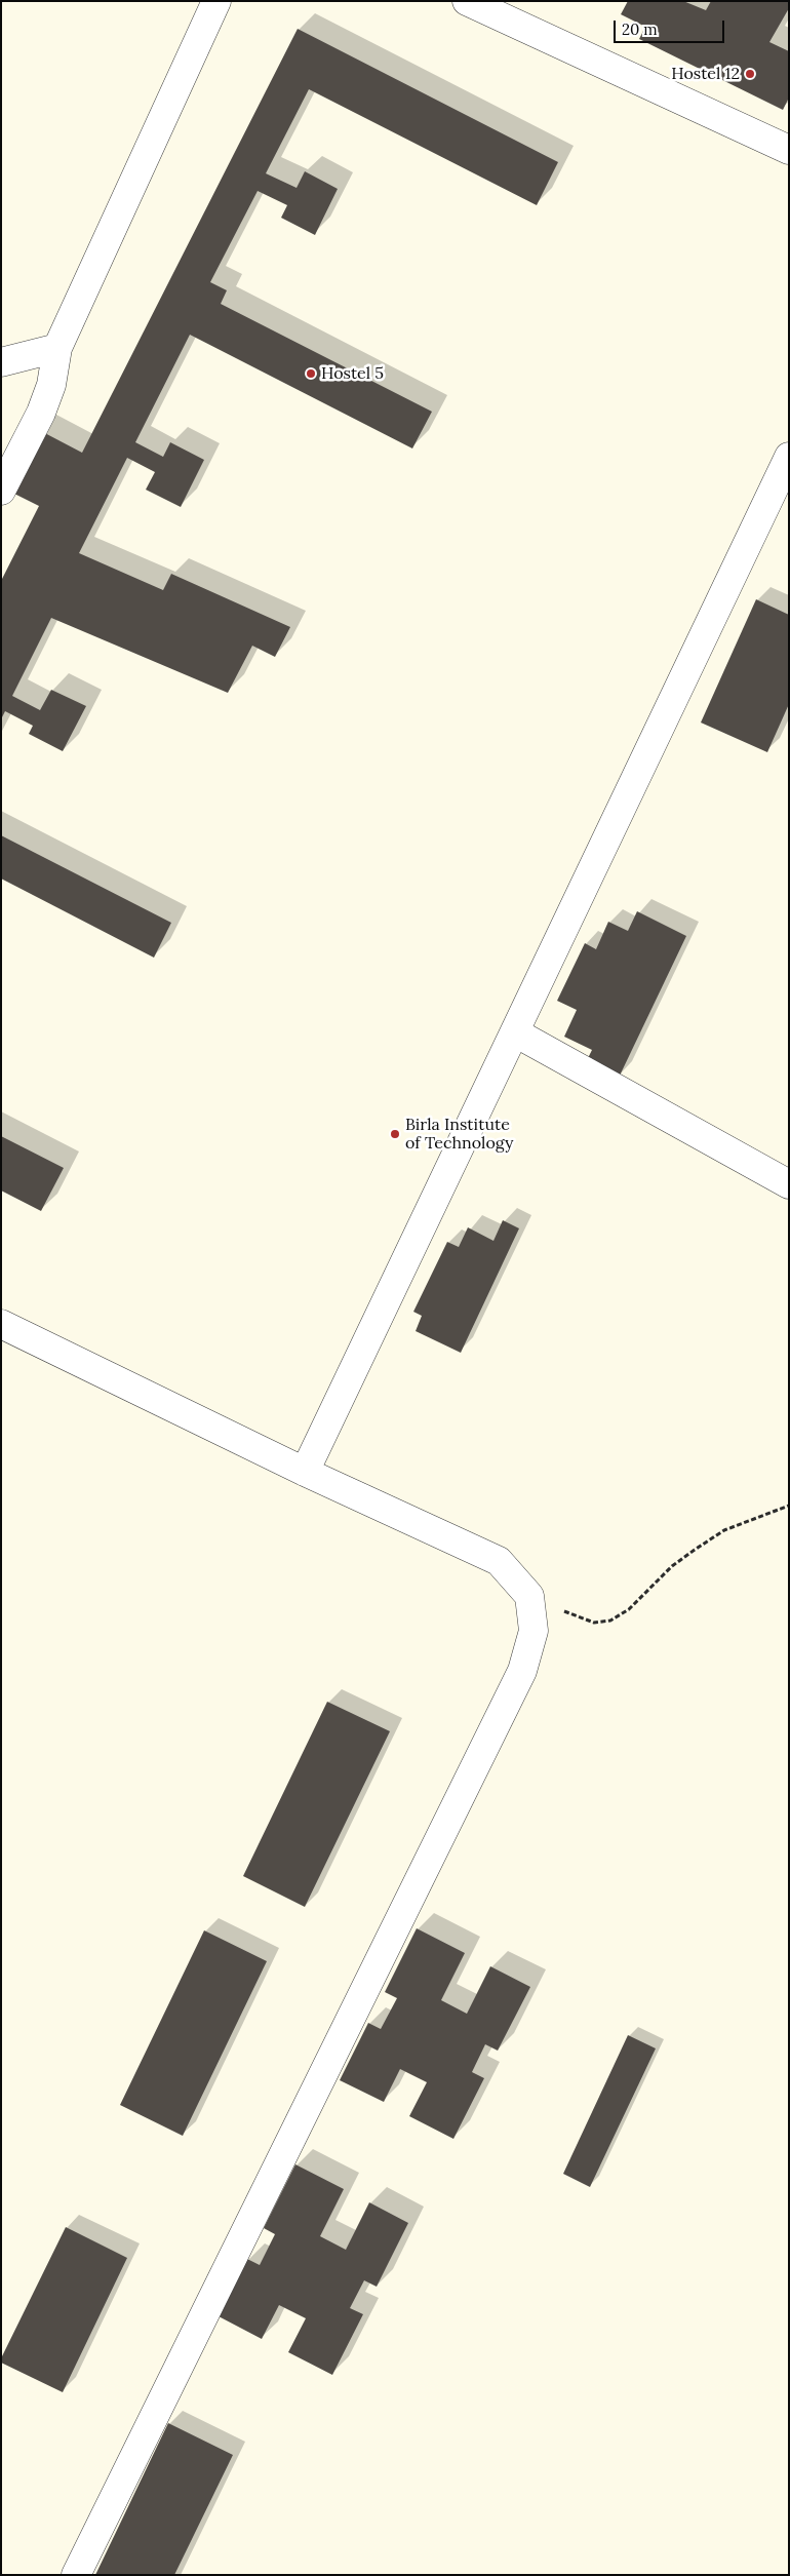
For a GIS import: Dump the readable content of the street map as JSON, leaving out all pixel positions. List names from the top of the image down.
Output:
{
  "places": ["Hostel 12", "Hostel 5", "Birla Institute of Technology"],
  "scale_bar": "20 m"
}
